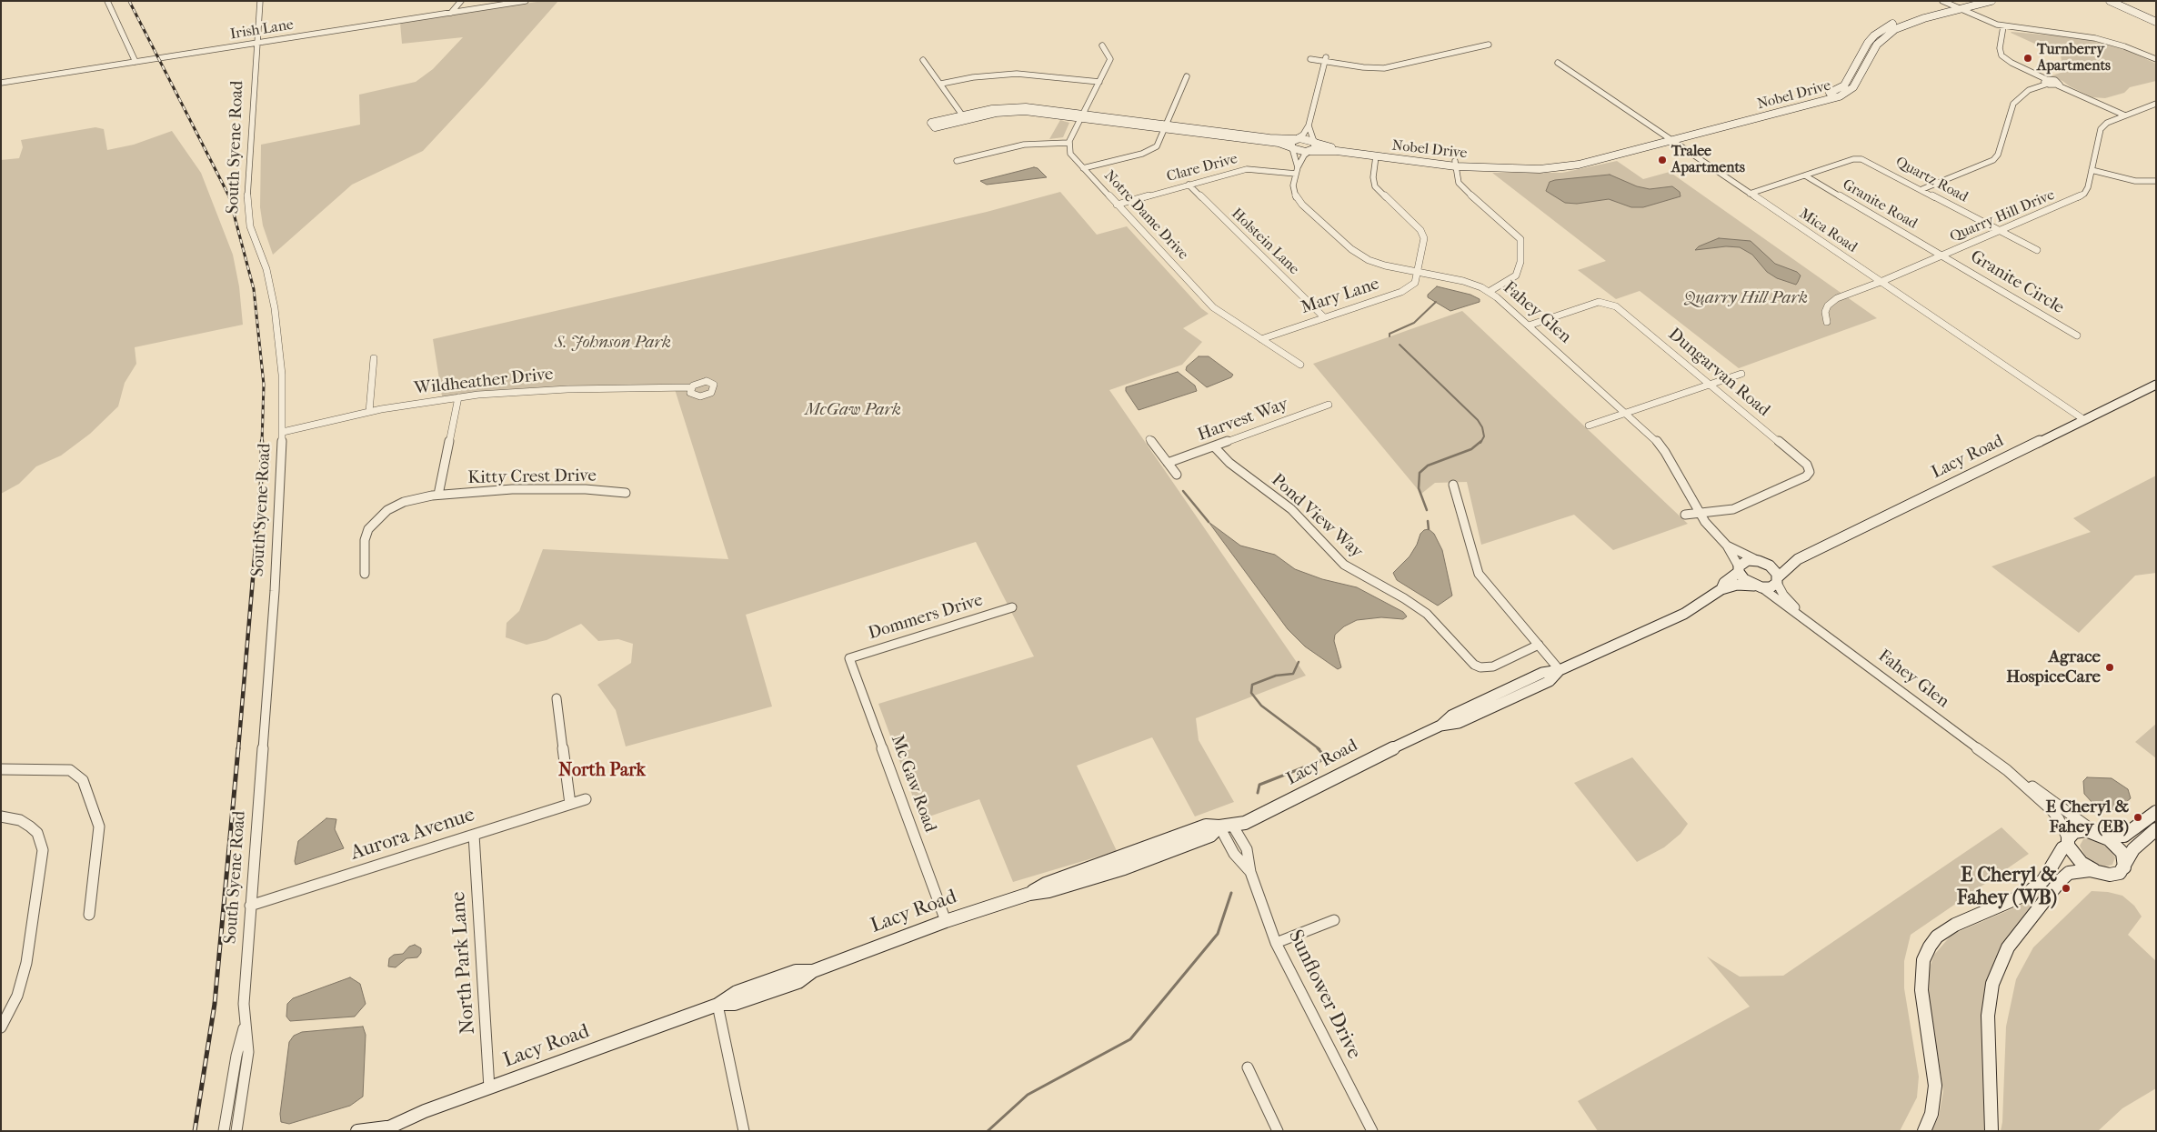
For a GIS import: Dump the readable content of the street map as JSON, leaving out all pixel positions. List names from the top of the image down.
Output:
{
  "streets": {
    "street": [
      "Irish Lane",
      "Nobel Drive",
      "South Syene Road",
      "Clare Drive",
      "Quartz Road",
      "Granite Road",
      "Notre Dame Drive",
      "Quarry Hill Drive",
      "Mica Road",
      "Holstein Lane",
      "Granite Circle",
      "Mary Lane",
      "Fahey Glen",
      "Dungarvan Road",
      "Wildheather Drive",
      "Harvest Way",
      "Lacy Road",
      "Kitty Crest Drive",
      "Pond View Way",
      "Dommers Drive",
      "Mc Gaw Road",
      "Aurora Avenue",
      "North Park Lane",
      "Sunflower Drive"
    ]
  },
  "crossings": [
    ["Irish Lane", "South Syene Road"],
    ["Nobel Drive", "Mica Road"],
    ["Nobel Drive", "Fahey Glen"],
    ["South Syene Road", "Wildheather Drive"],
    ["South Syene Road", "Aurora Avenue"],
    ["Clare Drive", "Notre Dame Drive"],
    ["Clare Drive", "Holstein Lane"],
    ["Clare Drive", "Fahey Glen"],
    ["Quartz Road", "Granite Road"],
    ["Quartz Road", "Quarry Hill Drive"],
    ["Granite Road", "Quarry Hill Drive"],
    ["Granite Road", "Granite Circle"],
    ["Notre Dame Drive", "Mary Lane"],
    ["Quarry Hill Drive", "Mica Road"],
    ["Quarry Hill Drive", "Granite Circle"],
    ["Mica Road", "Lacy Road"],
    ["Holstein Lane", "Mary Lane"],
    ["Mary Lane", "Fahey Glen"],
    ["Fahey Glen", "Dungarvan Road"],
    ["Fahey Glen", "Lacy Road"],
    ["Harvest Way", "Pond View Way"],
    ["Lacy Road", "Mc Gaw Road"],
    ["Lacy Road", "North Park Lane"],
    ["Lacy Road", "Sunflower Drive"],
    ["Dommers Drive", "Mc Gaw Road"],
    ["Aurora Avenue", "North Park Lane"]
  ],
  "districts": ["North Park"],
  "parks": ["Quarry Hill Park", "S. Johnson Park", "McGaw Park"],
  "places": [
    "Turnberry Apartments",
    "Tralee Apartments",
    "Agrace HospiceCare",
    "E Cheryl & Fahey (EB)",
    "E Cheryl & Fahey (WB)"
  ]
}
